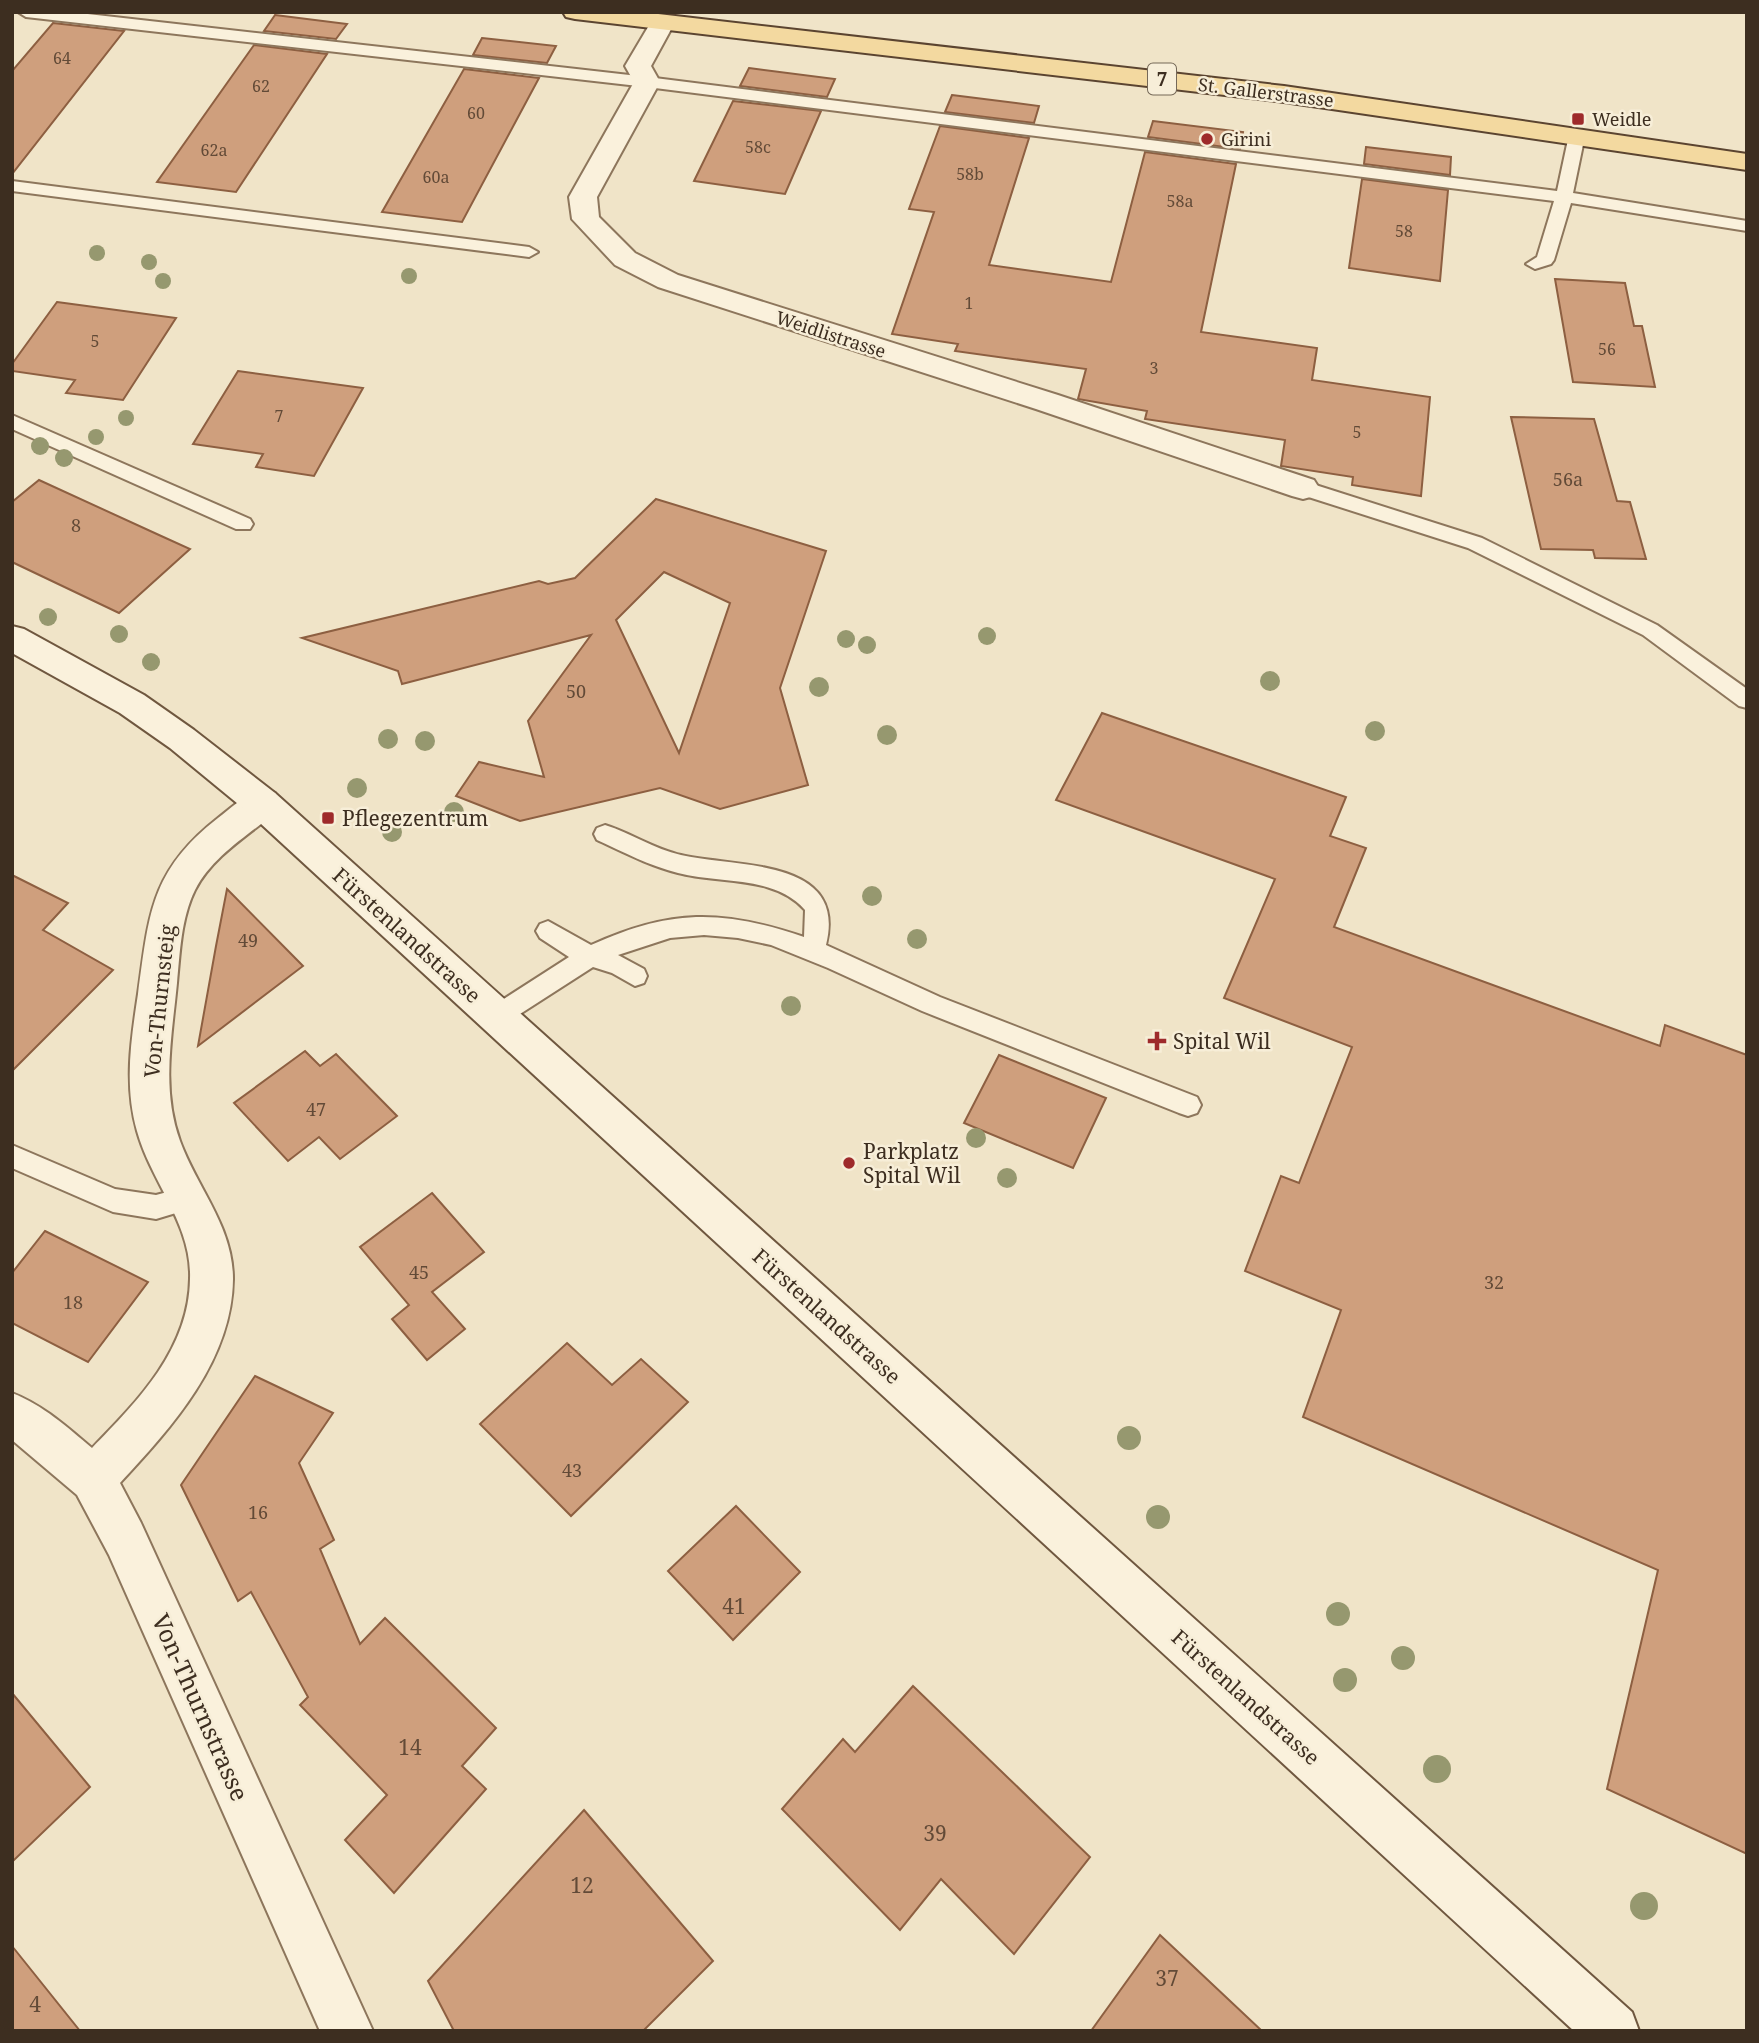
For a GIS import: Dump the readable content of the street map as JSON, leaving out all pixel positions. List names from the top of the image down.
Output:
{
  "streets": {
    "main road": ["7", "St. Gallerstrasse"],
    "street": [
      "Weidlistrasse",
      "Fürstenlandstrasse",
      "Von-Thurnsteig",
      "Von-Thurnstrasse"
    ]
  },
  "crossings": [
    ["Fürstenlandstrasse", "Von-Thurnsteig"],
    ["Von-Thurnsteig", "Von-Thurnstrasse"]
  ],
  "places": {
    "transit": ["Weidle", "Pflegezentrum"],
    "other": ["Girini", "Parkplatz Spital Wil"],
    "health": ["Spital Wil"]
  },
  "house_numbers": [
    "64",
    "62",
    "60",
    "58c",
    "62a",
    "58b",
    "60a",
    "58a",
    "58",
    "1",
    "5",
    "56",
    "3",
    "7",
    "5",
    "56a",
    "8",
    "50",
    "49",
    "47",
    "45",
    "32",
    "18",
    "43",
    "16",
    "41",
    "14",
    "39",
    "12",
    "37",
    "4"
  ]
}
